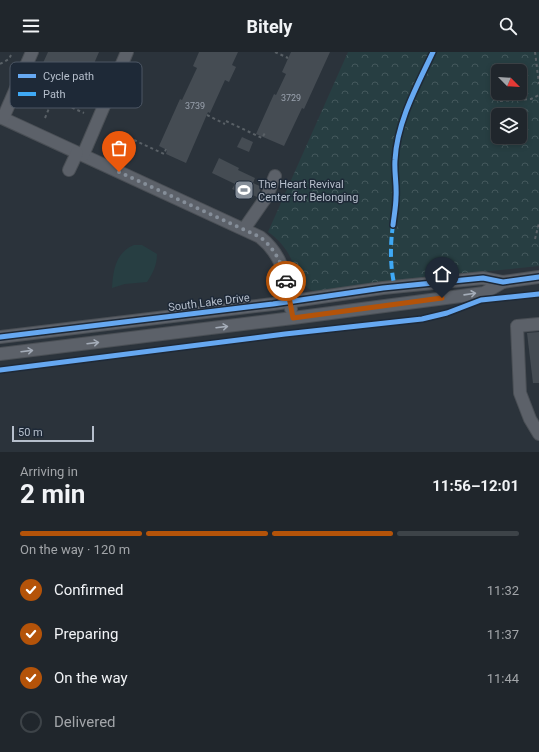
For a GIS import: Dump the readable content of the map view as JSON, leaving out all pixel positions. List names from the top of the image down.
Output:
{
  "streets": {
    "street": ["South Lake Drive"]
  },
  "places": {
    "sports": ["The Heart Revival Center for Belonging"]
  },
  "house_numbers": ["3729", "3739"],
  "legend": ["Cycle path", "Path"],
  "scale_bar": "50 m",
  "north": "bottom right",
  "page": {
    "header": "Bitely",
    "scale": "50 m",
    "heading": ["2 min", "Arriving in", "11:56–12:01"],
    "bar": "On the way · 120 m",
    "list": [
      ["Confirmed", "11:32"],
      ["Preparing", "11:37"],
      ["On the way", "11:44"],
      "Delivered"
    ]
  }
}
